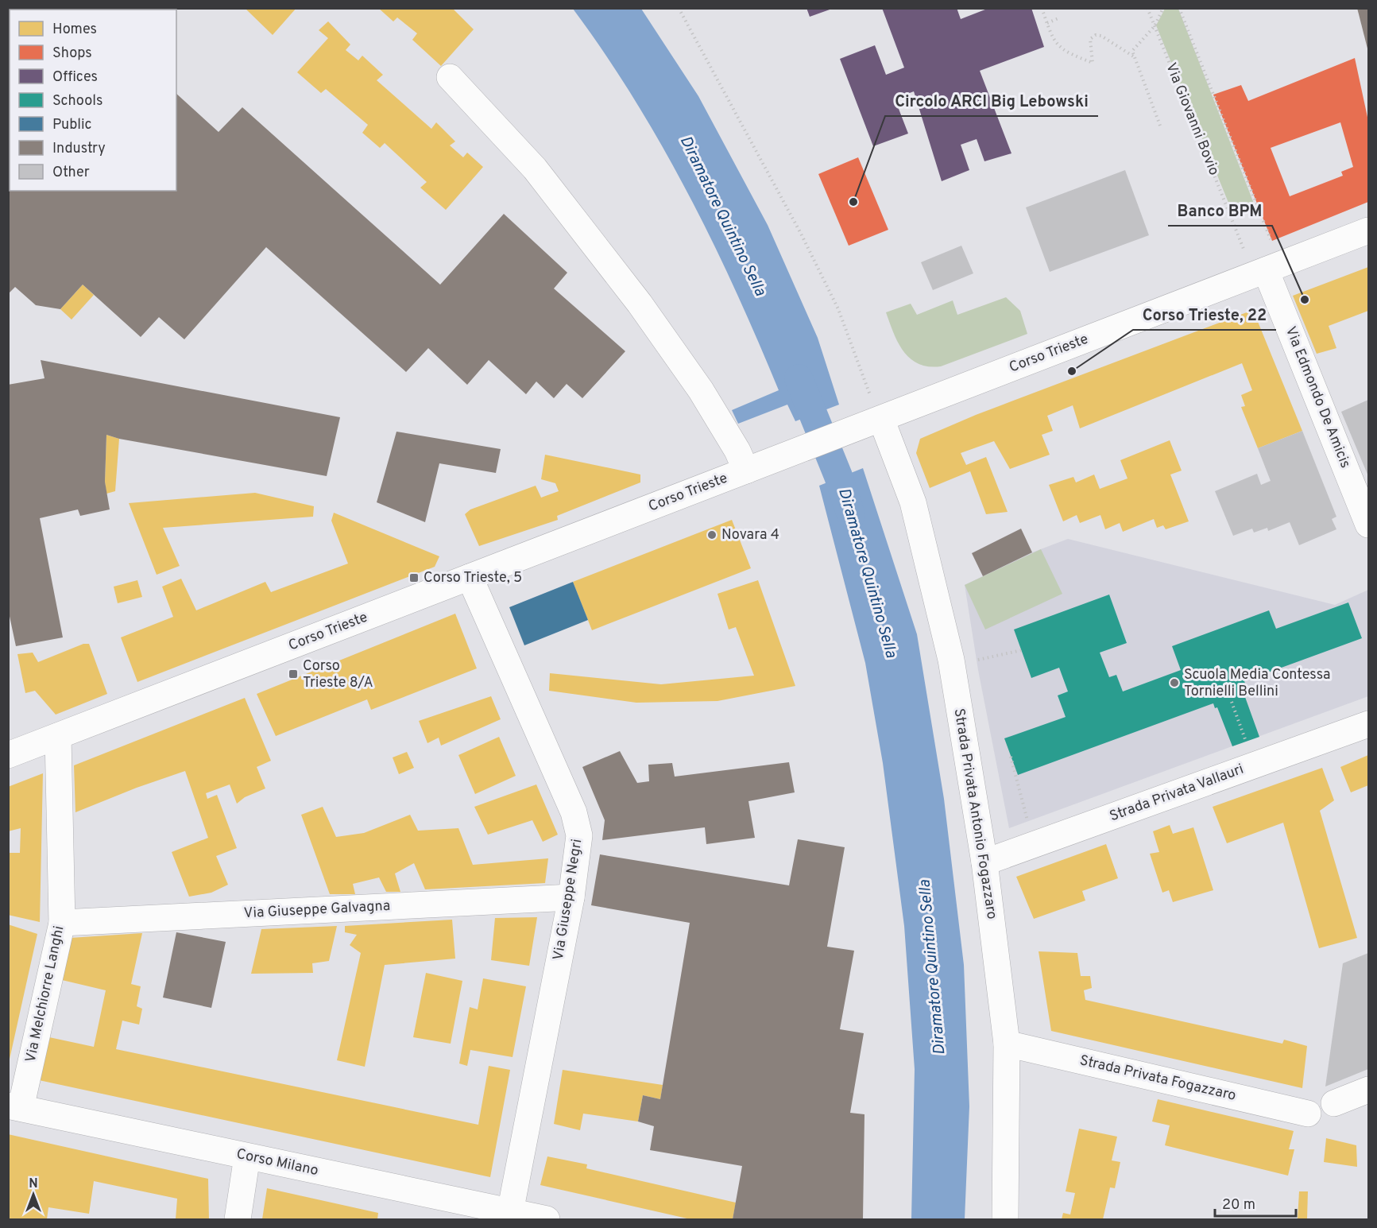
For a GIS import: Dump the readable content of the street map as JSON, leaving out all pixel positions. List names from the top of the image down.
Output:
{
  "streets": {
    "street": [
      "Corso Trieste",
      "Via Edmondo De Amicis",
      "Strada Privata Vallauri",
      "Strada Privata Antonio Fogazzaro",
      "Via Giuseppe Negri",
      "Via Giuseppe Galvagna",
      "Via Melchiorre Langhi",
      "Strada Privata Fogazzaro",
      "Corso Milano"
    ],
    "path": ["Via Giovanni Bovio"]
  },
  "crossings": [
    ["Via Giovanni Bovio", "Corso Trieste"],
    ["Via Giovanni Bovio", "Via Edmondo De Amicis"],
    ["Corso Trieste", "Via Edmondo De Amicis"],
    ["Corso Trieste", "Strada Privata Antonio Fogazzaro"],
    ["Corso Trieste", "Via Giuseppe Negri"],
    ["Corso Trieste", "Via Melchiorre Langhi"],
    ["Strada Privata Vallauri", "Strada Privata Antonio Fogazzaro"],
    ["Strada Privata Antonio Fogazzaro", "Strada Privata Fogazzaro"],
    ["Via Giuseppe Negri", "Via Giuseppe Galvagna"],
    ["Via Giuseppe Negri", "Corso Milano"],
    ["Via Giuseppe Galvagna", "Via Melchiorre Langhi"],
    ["Via Melchiorre Langhi", "Corso Milano"]
  ],
  "water": ["Diramatore Quintino Sella"],
  "places": {
    "other": [
      "Circolo ARCI Big Lebowski",
      "Banco BPM",
      "Corso Trieste, 22",
      "Novara 4",
      "Scuola Media Contessa Tornielli Bellini"
    ],
    "transit": ["Corso Trieste, 5", "Corso Trieste 8/A"]
  },
  "legend": [
    "Homes",
    "Shops",
    "Offices",
    "Schools",
    "Public",
    "Industry",
    "Other"
  ],
  "scale_bar": "20 m",
  "north": "top"
}
